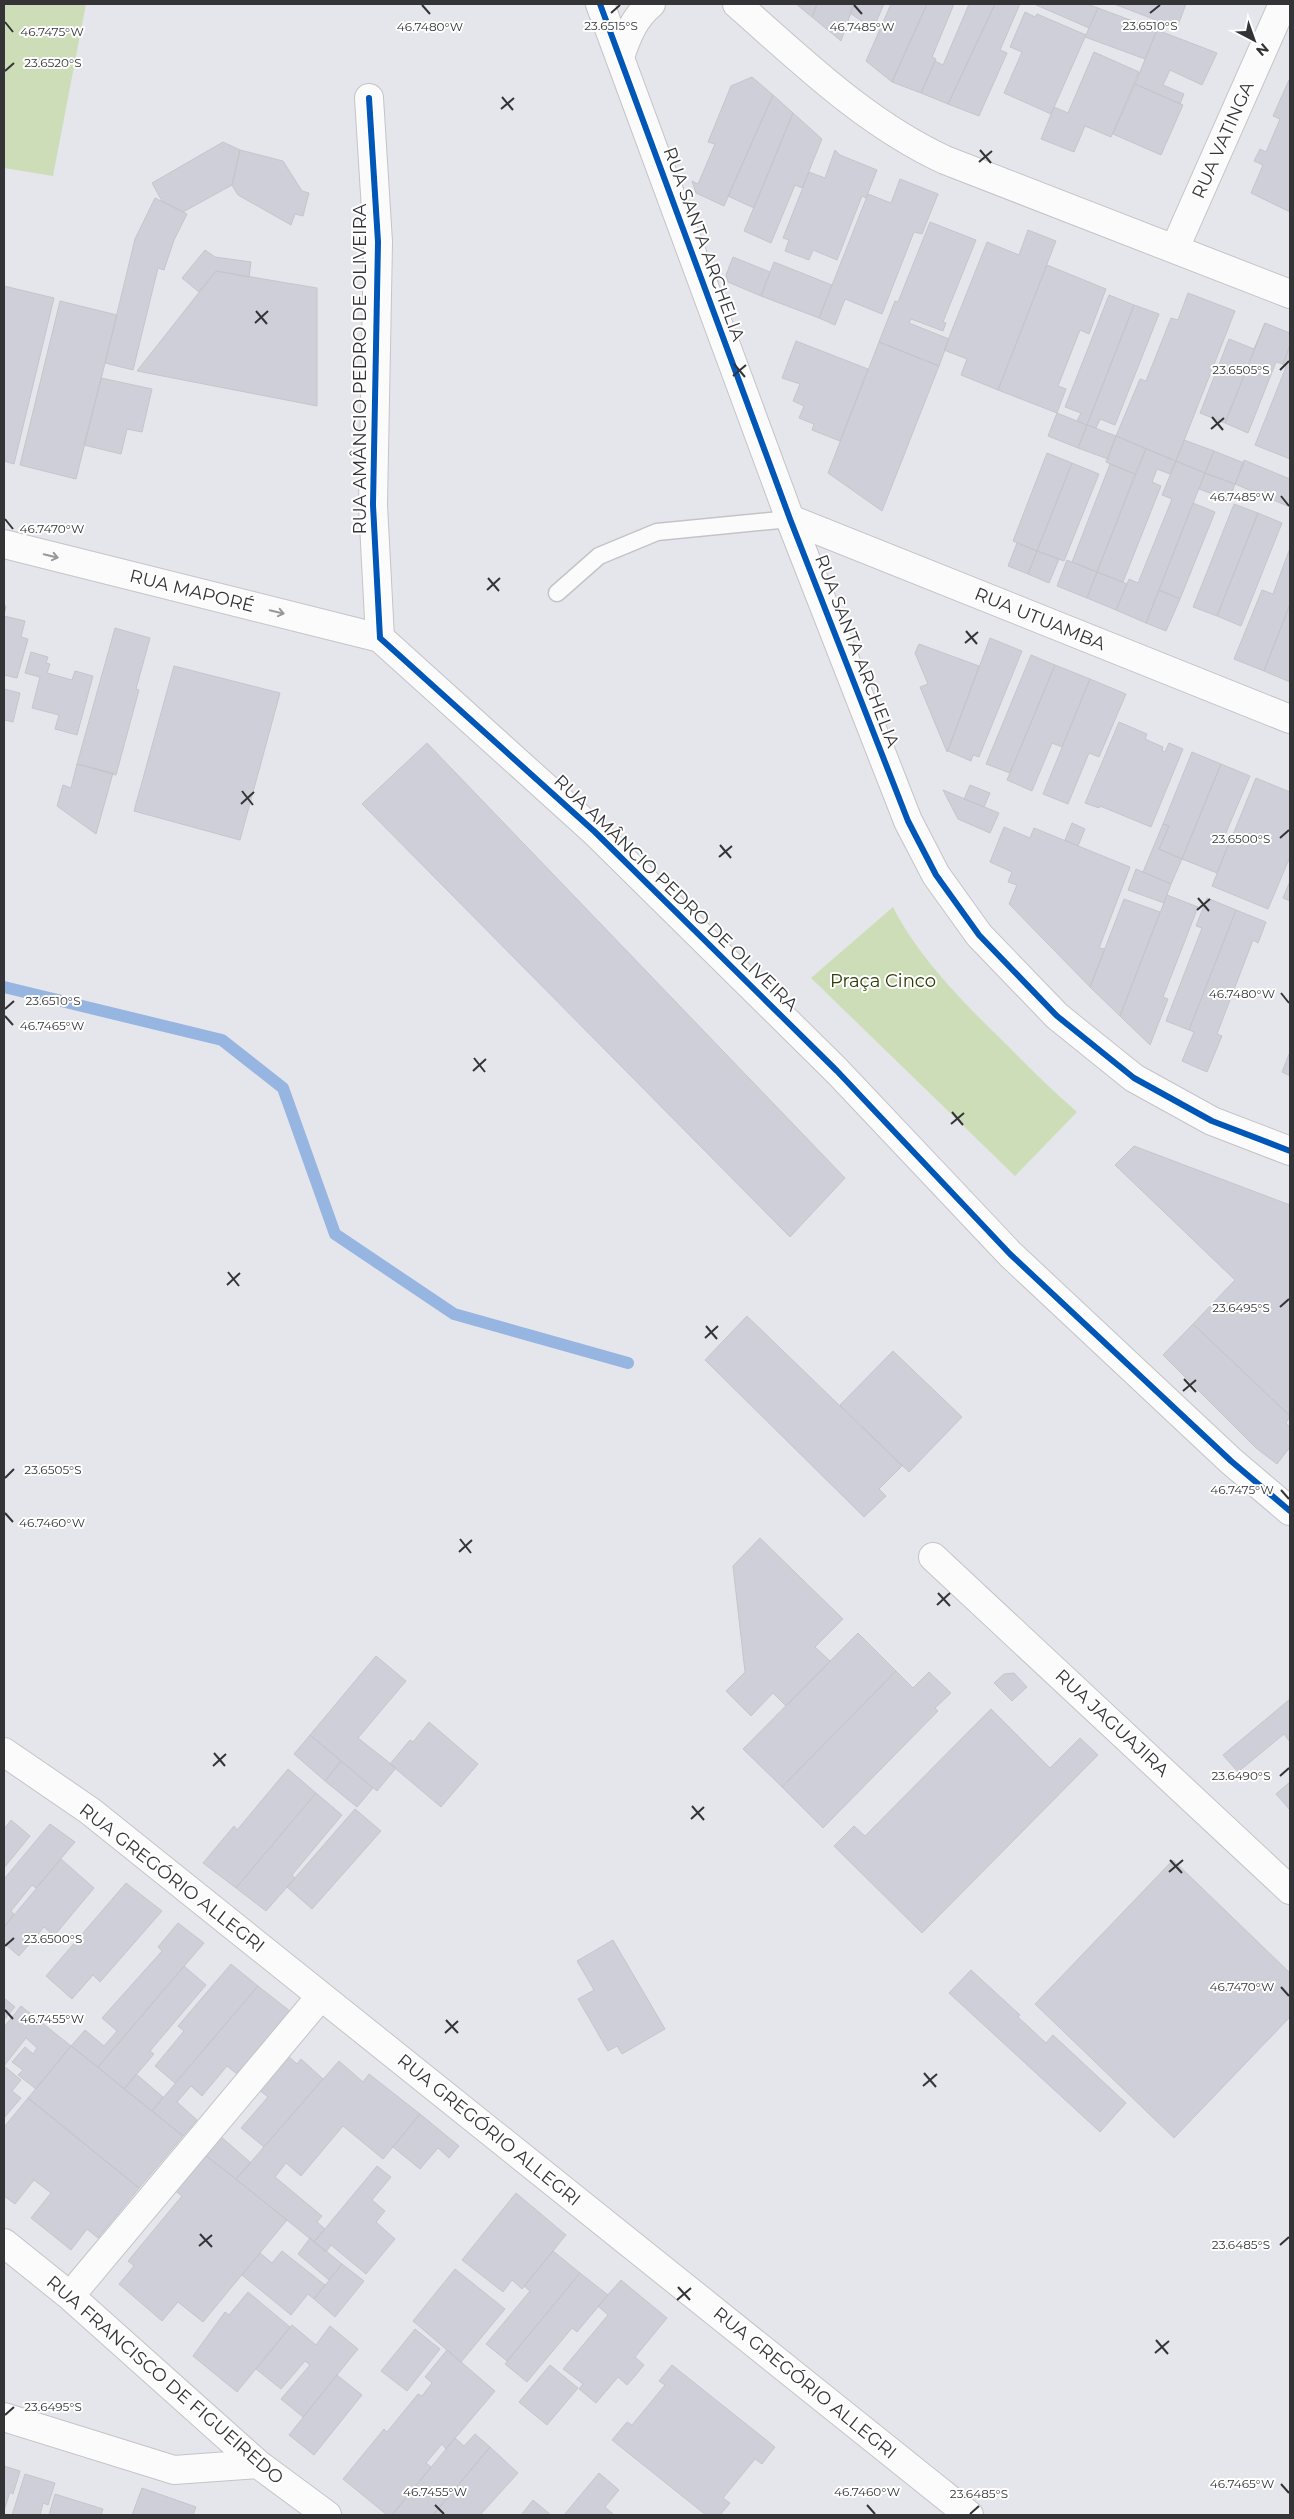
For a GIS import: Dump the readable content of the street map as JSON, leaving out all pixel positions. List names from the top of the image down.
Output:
{
  "streets": {
    "street": [
      "RUA VATINGA",
      "RUA SANTA ARCHELIA",
      "RUA AMÂNCIO PEDRO DE OLIVEIRA",
      "RUA MAPORÉ",
      "RUA UTUAMBA",
      "RUA JAGUAJIRA",
      "RUA GREGÓRIO ALLEGRI",
      "RUA FRANCISCO DE FIGUEIREDO"
    ]
  },
  "crossings": [
    ["RUA SANTA ARCHELIA", "RUA UTUAMBA"],
    ["RUA AMÂNCIO PEDRO DE OLIVEIRA", "RUA MAPORÉ"]
  ],
  "one_way": ["RUA MAPORÉ"],
  "parks": ["Praça Cinco"],
  "north": "bottom right",
  "coordinates": [
    "23.6515°S",
    "23.6510°S",
    "46.7480°W",
    "46.7485°W",
    "46.7475°W",
    "23.6520°S",
    "23.6505°S",
    "46.7470°W",
    "23.6500°S",
    "46.7465°W",
    "23.6495°S",
    "46.7460°W",
    "23.6490°S",
    "46.7455°W",
    "23.6485°S"
  ]
}
